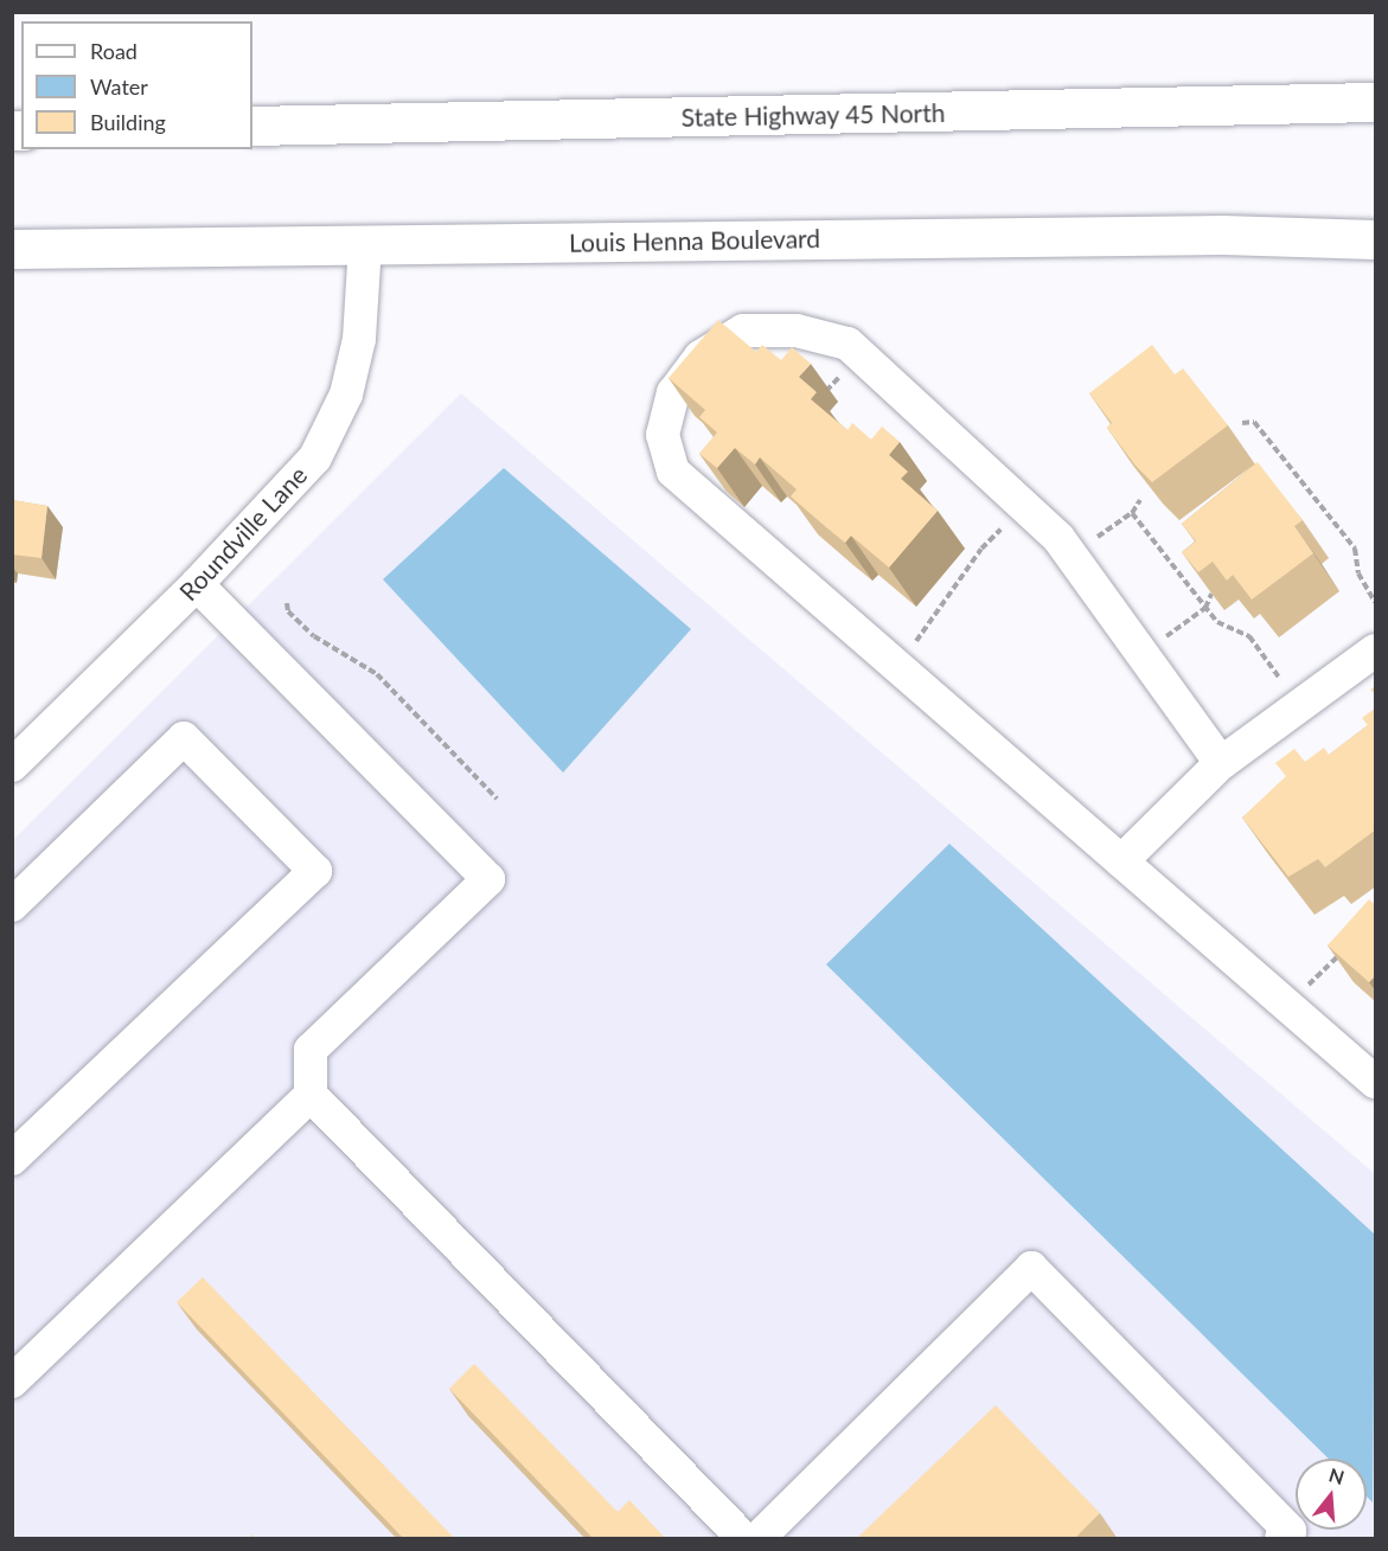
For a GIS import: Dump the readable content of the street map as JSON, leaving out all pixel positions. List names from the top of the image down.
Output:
{
  "streets": {
    "main road": ["State Highway 45 North", "Louis Henna Boulevard"],
    "street": ["Roundville Lane"]
  },
  "crossings": [
    ["Louis Henna Boulevard", "Roundville Lane"]
  ],
  "legend": ["Road", "Water", "Building"],
  "north": "top"
}
